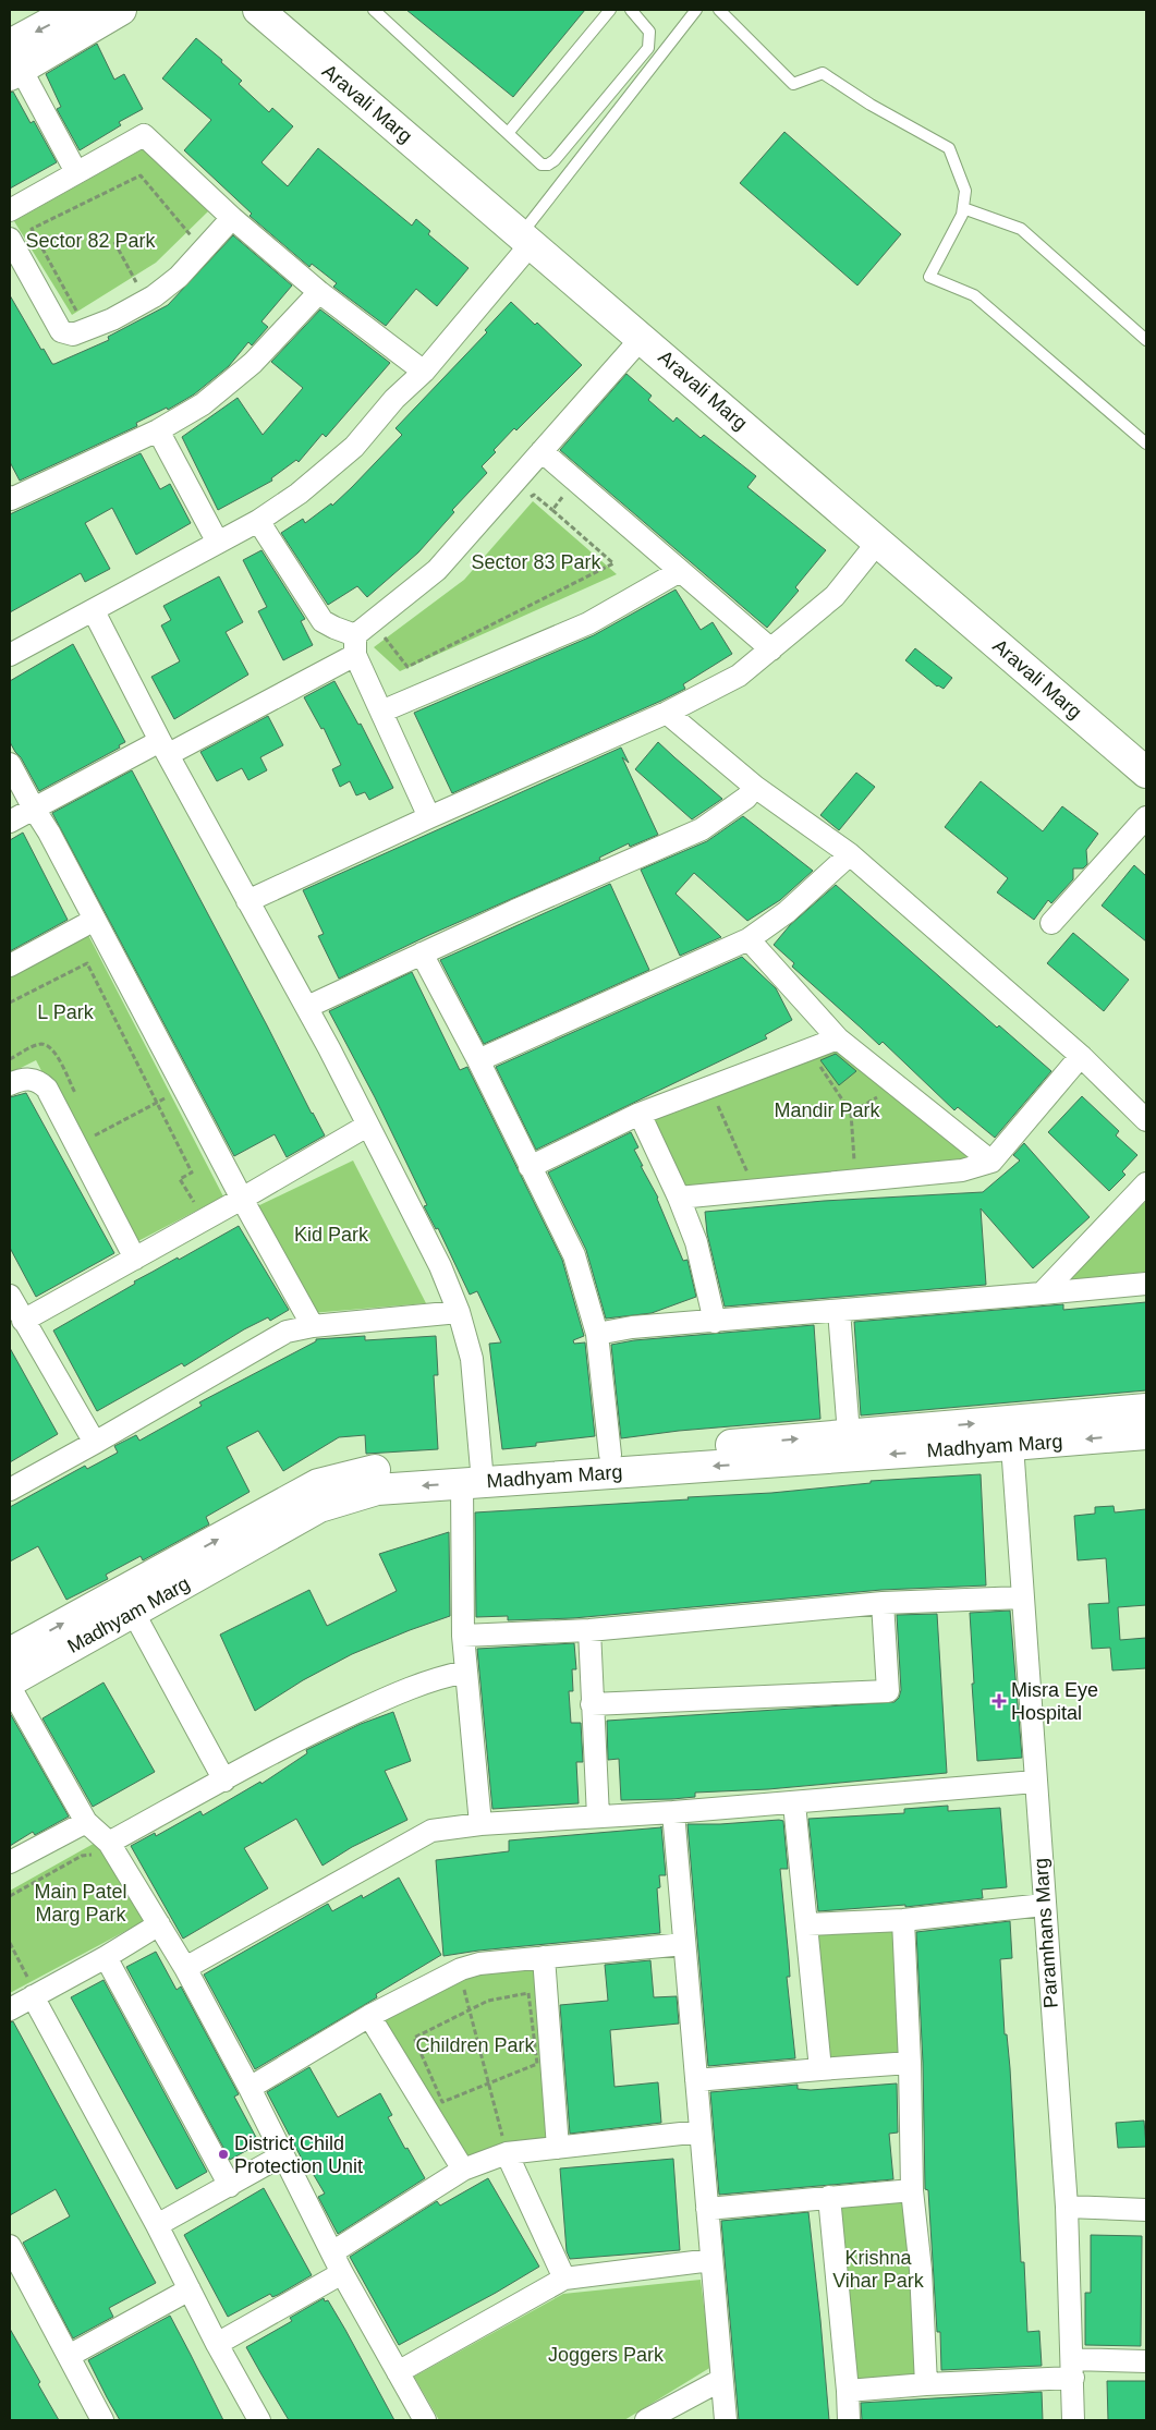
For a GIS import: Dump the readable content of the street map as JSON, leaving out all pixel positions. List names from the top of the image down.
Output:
{
  "streets": {
    "main road": ["Aravali Marg", "Madhyam Marg"],
    "street": ["Paramhans Marg"]
  },
  "crossings": [
    ["Madhyam Marg", "Paramhans Marg"]
  ],
  "parks": [
    "Sector 82 Park",
    "Sector 83 Park",
    "L Park",
    "Mandir Park",
    "Kid Park",
    "Main Patel Marg Park",
    "Children Park",
    "Krishna Vihar Park",
    "Joggers Park"
  ],
  "places": {
    "health": ["Misra Eye Hospital"],
    "other": ["District Child Protection Unit"]
  }
}
